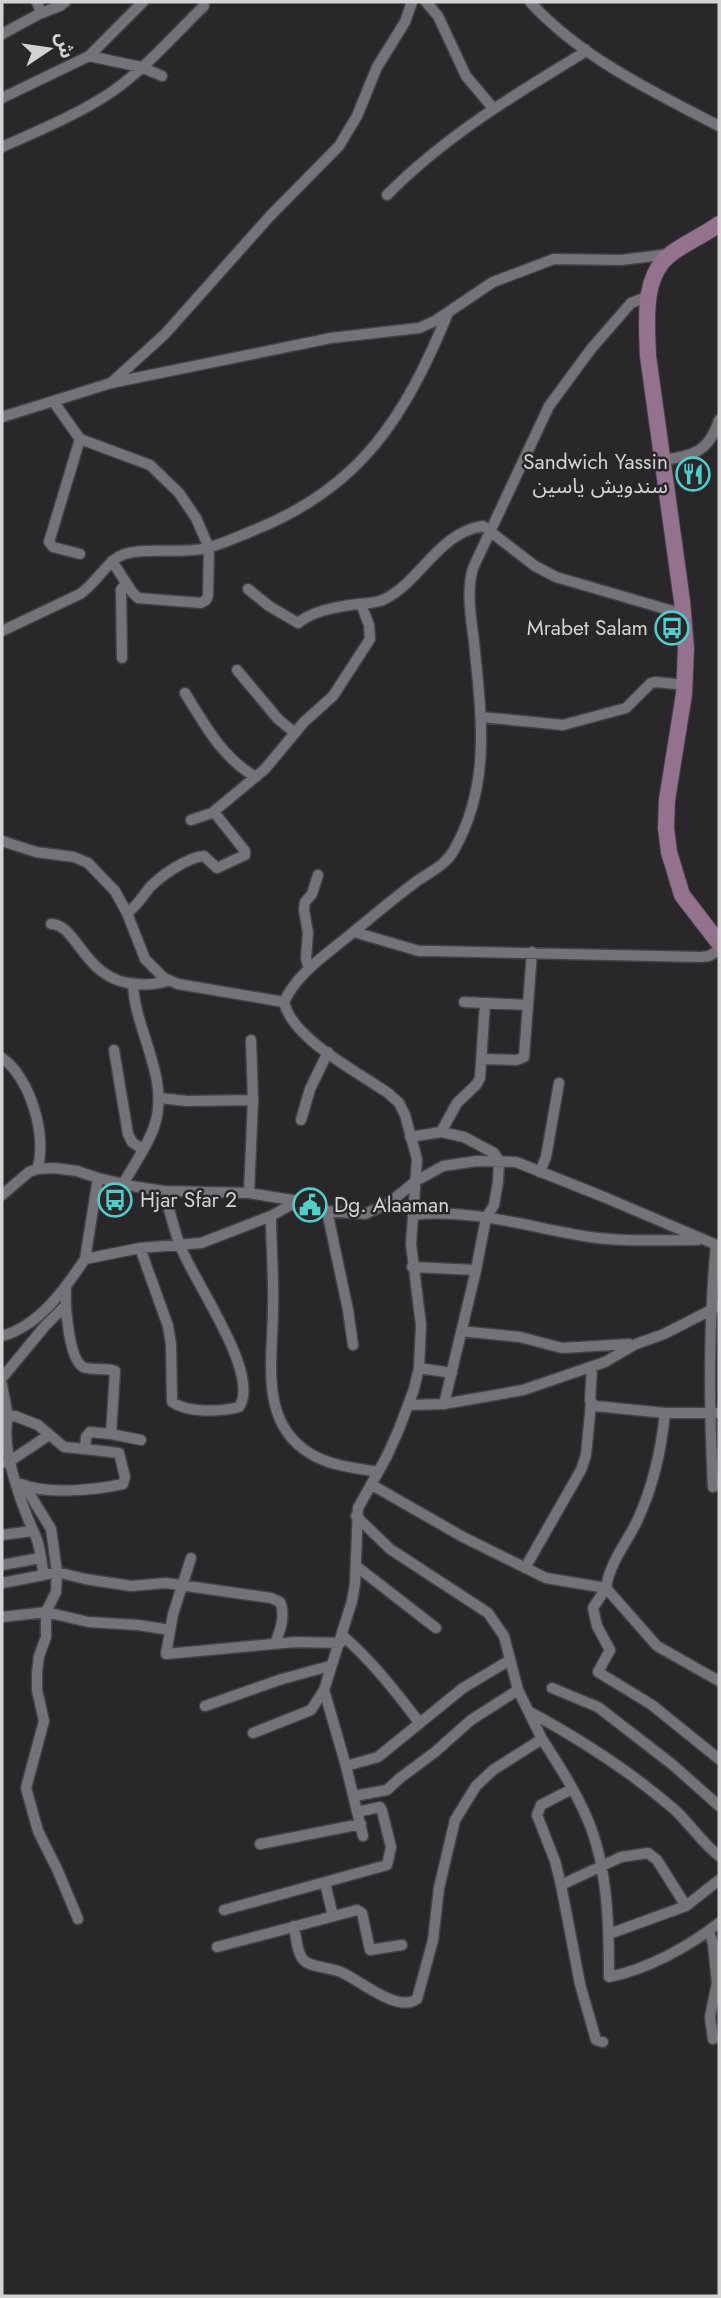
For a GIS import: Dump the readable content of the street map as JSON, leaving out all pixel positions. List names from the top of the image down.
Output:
{
  "places": {
    "restaurant": ["Sandwich Yassin سندويش ياسين"],
    "bus stop": ["Mrabet Salam", "Hjar Sfar 2"],
    "public building": ["Dg. Alaaman"]
  },
  "north": "right"
}
